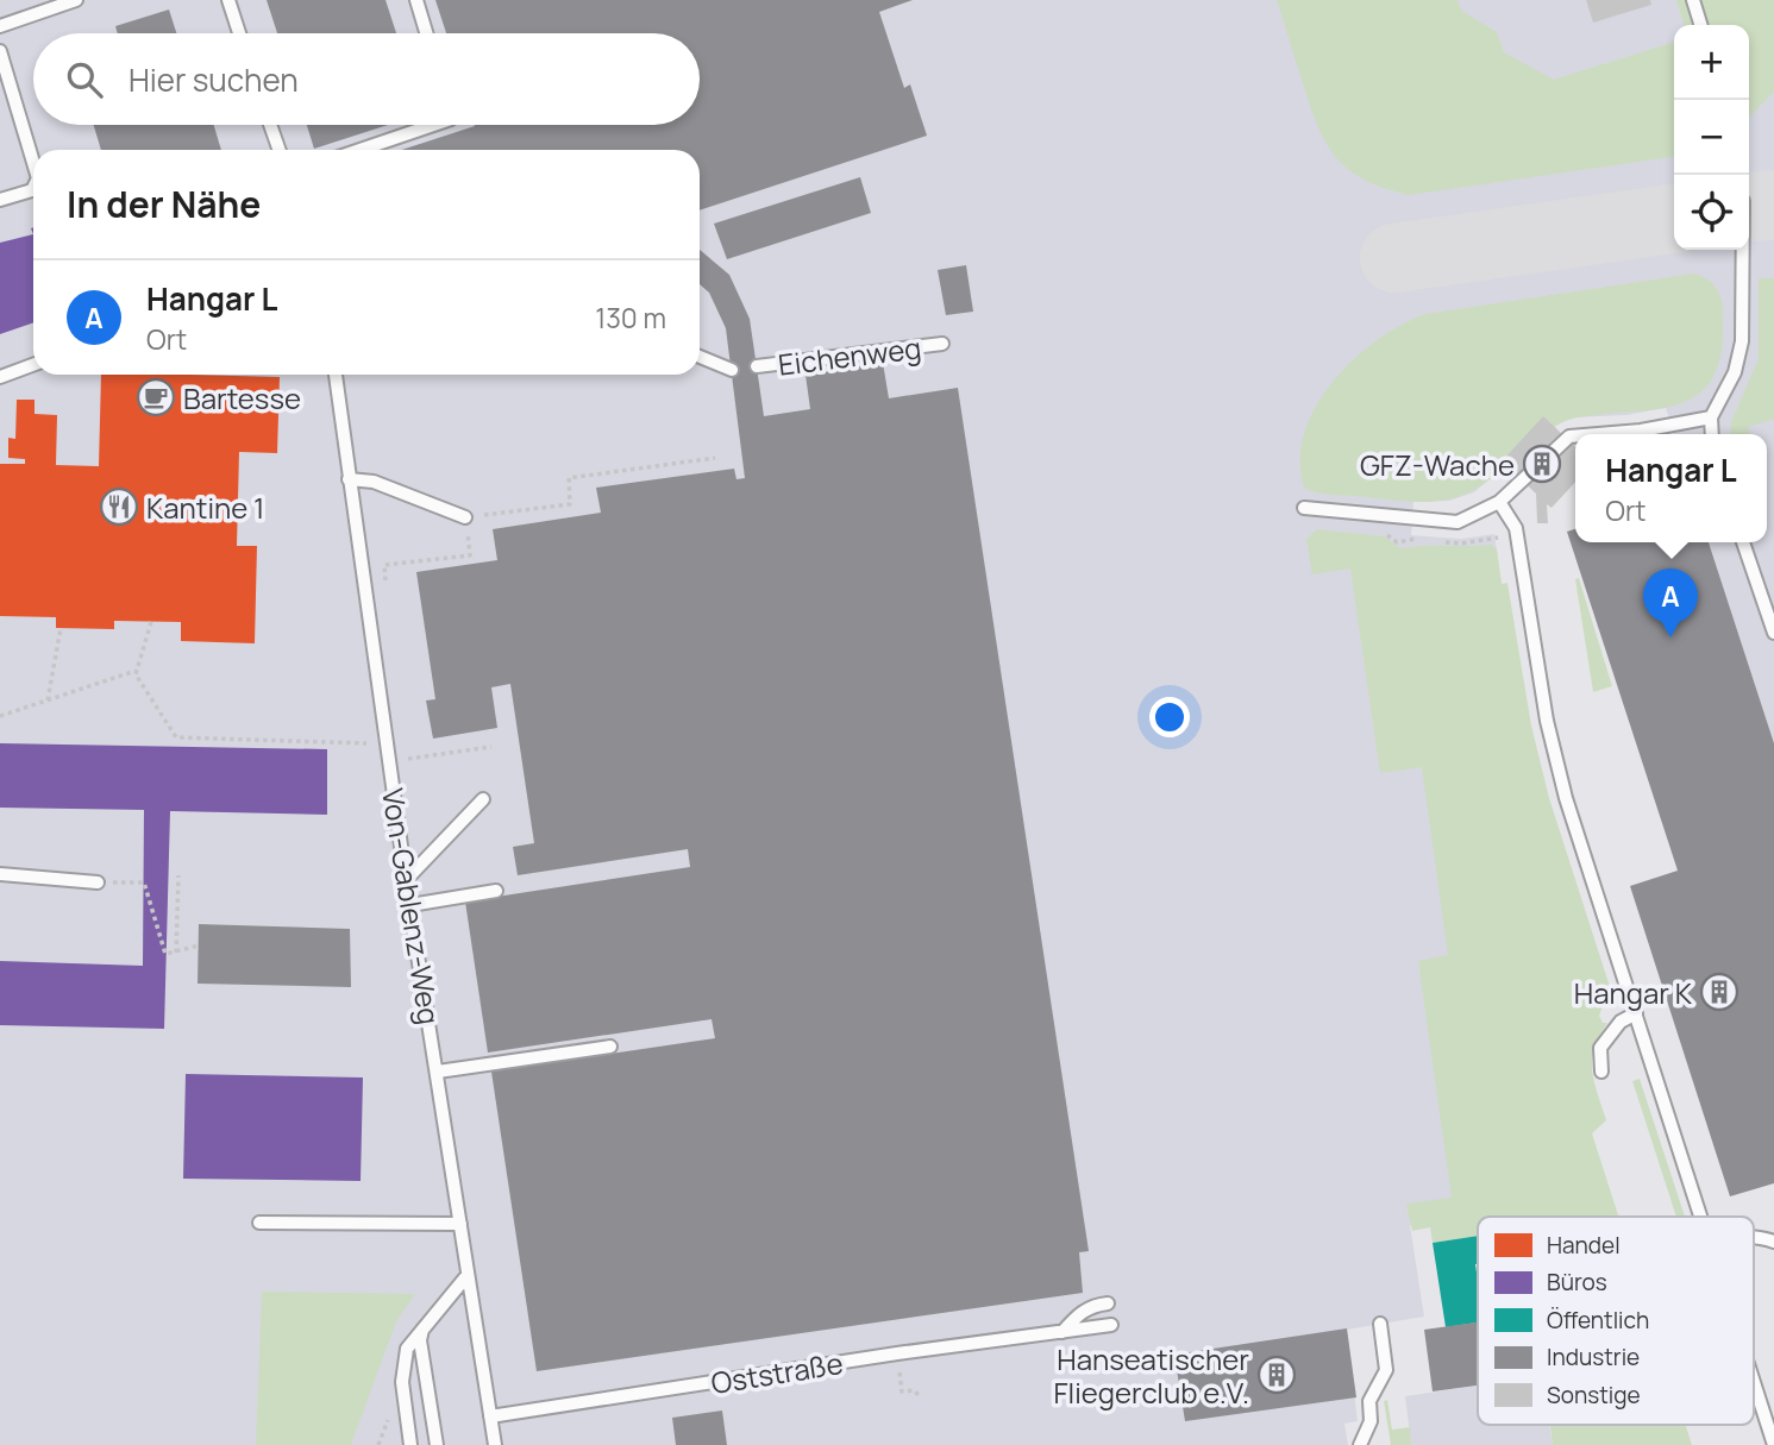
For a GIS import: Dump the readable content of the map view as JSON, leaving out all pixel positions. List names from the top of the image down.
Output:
{
  "streets": {
    "lane": ["Eichenweg", "Von-Gablenz-Weg", "Oststraße"]
  },
  "crossings": [
    ["Von-Gablenz-Weg", "Oststraße"]
  ],
  "places": {
    "cafe": ["Bartesse"],
    "building": ["GFZ-Wache", "Hangar K", "Hanseatischer Fliegerclub e.V."],
    "restaurant": ["Kantine 1"]
  },
  "legend": [
    "Handel",
    "Büros",
    "Öffentlich",
    "Industrie",
    "Sonstige"
  ],
  "page": {
    "map_buttons": ["+", "−"],
    "search": "Hier suchen",
    "heading": "In der Nähe",
    "list": [
      {
        "mark": "A",
        "name": "Hangar L",
        "note": "Ort",
        "value": "130 m"
      }
    ],
    "popup": ["Hangar L", "Ort"],
    "pins": "A"
  }
}
